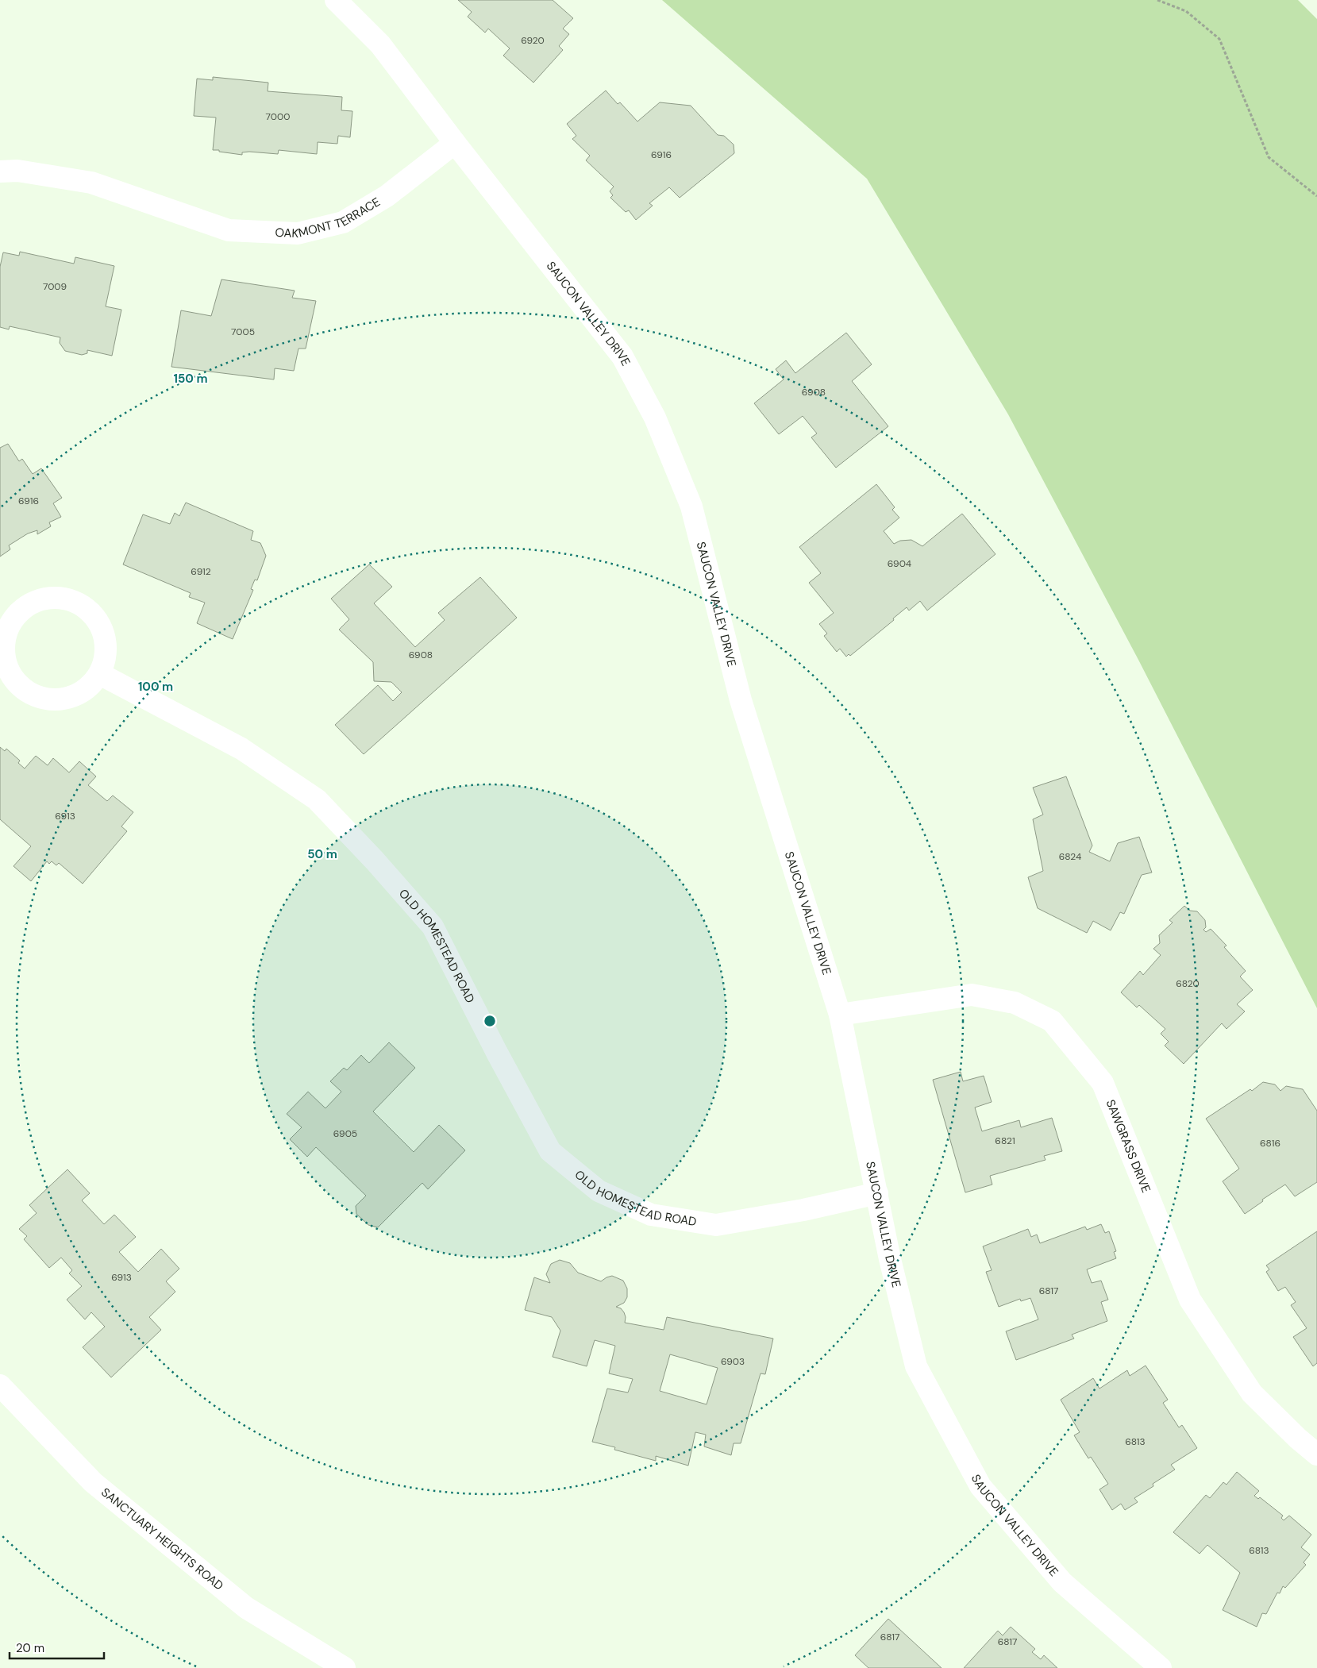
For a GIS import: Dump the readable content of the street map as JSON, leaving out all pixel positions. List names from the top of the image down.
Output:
{
  "streets": {
    "street": [
      "OAKMONT TERRACE",
      "SAUCON VALLEY DRIVE",
      "OLD HOMESTEAD ROAD",
      "SAWGRASS DRIVE",
      "SANCTUARY HEIGHTS ROAD"
    ]
  },
  "crossings": [
    ["OAKMONT TERRACE", "SAUCON VALLEY DRIVE"],
    ["SAUCON VALLEY DRIVE", "OLD HOMESTEAD ROAD"],
    ["SAUCON VALLEY DRIVE", "SAWGRASS DRIVE"]
  ],
  "house_numbers": [
    "6920",
    "7000",
    "6916",
    "7009",
    "7005",
    "6908",
    "6916",
    "6904",
    "6912",
    "6908",
    "6913",
    "6824",
    "6820",
    "6905",
    "6821",
    "6816",
    "6913",
    "6817",
    "6903",
    "6813",
    "6813",
    "6817",
    "6817"
  ],
  "scale_bar": "20 m",
  "rings": ["150 m", "100 m", "50 m"]
}
